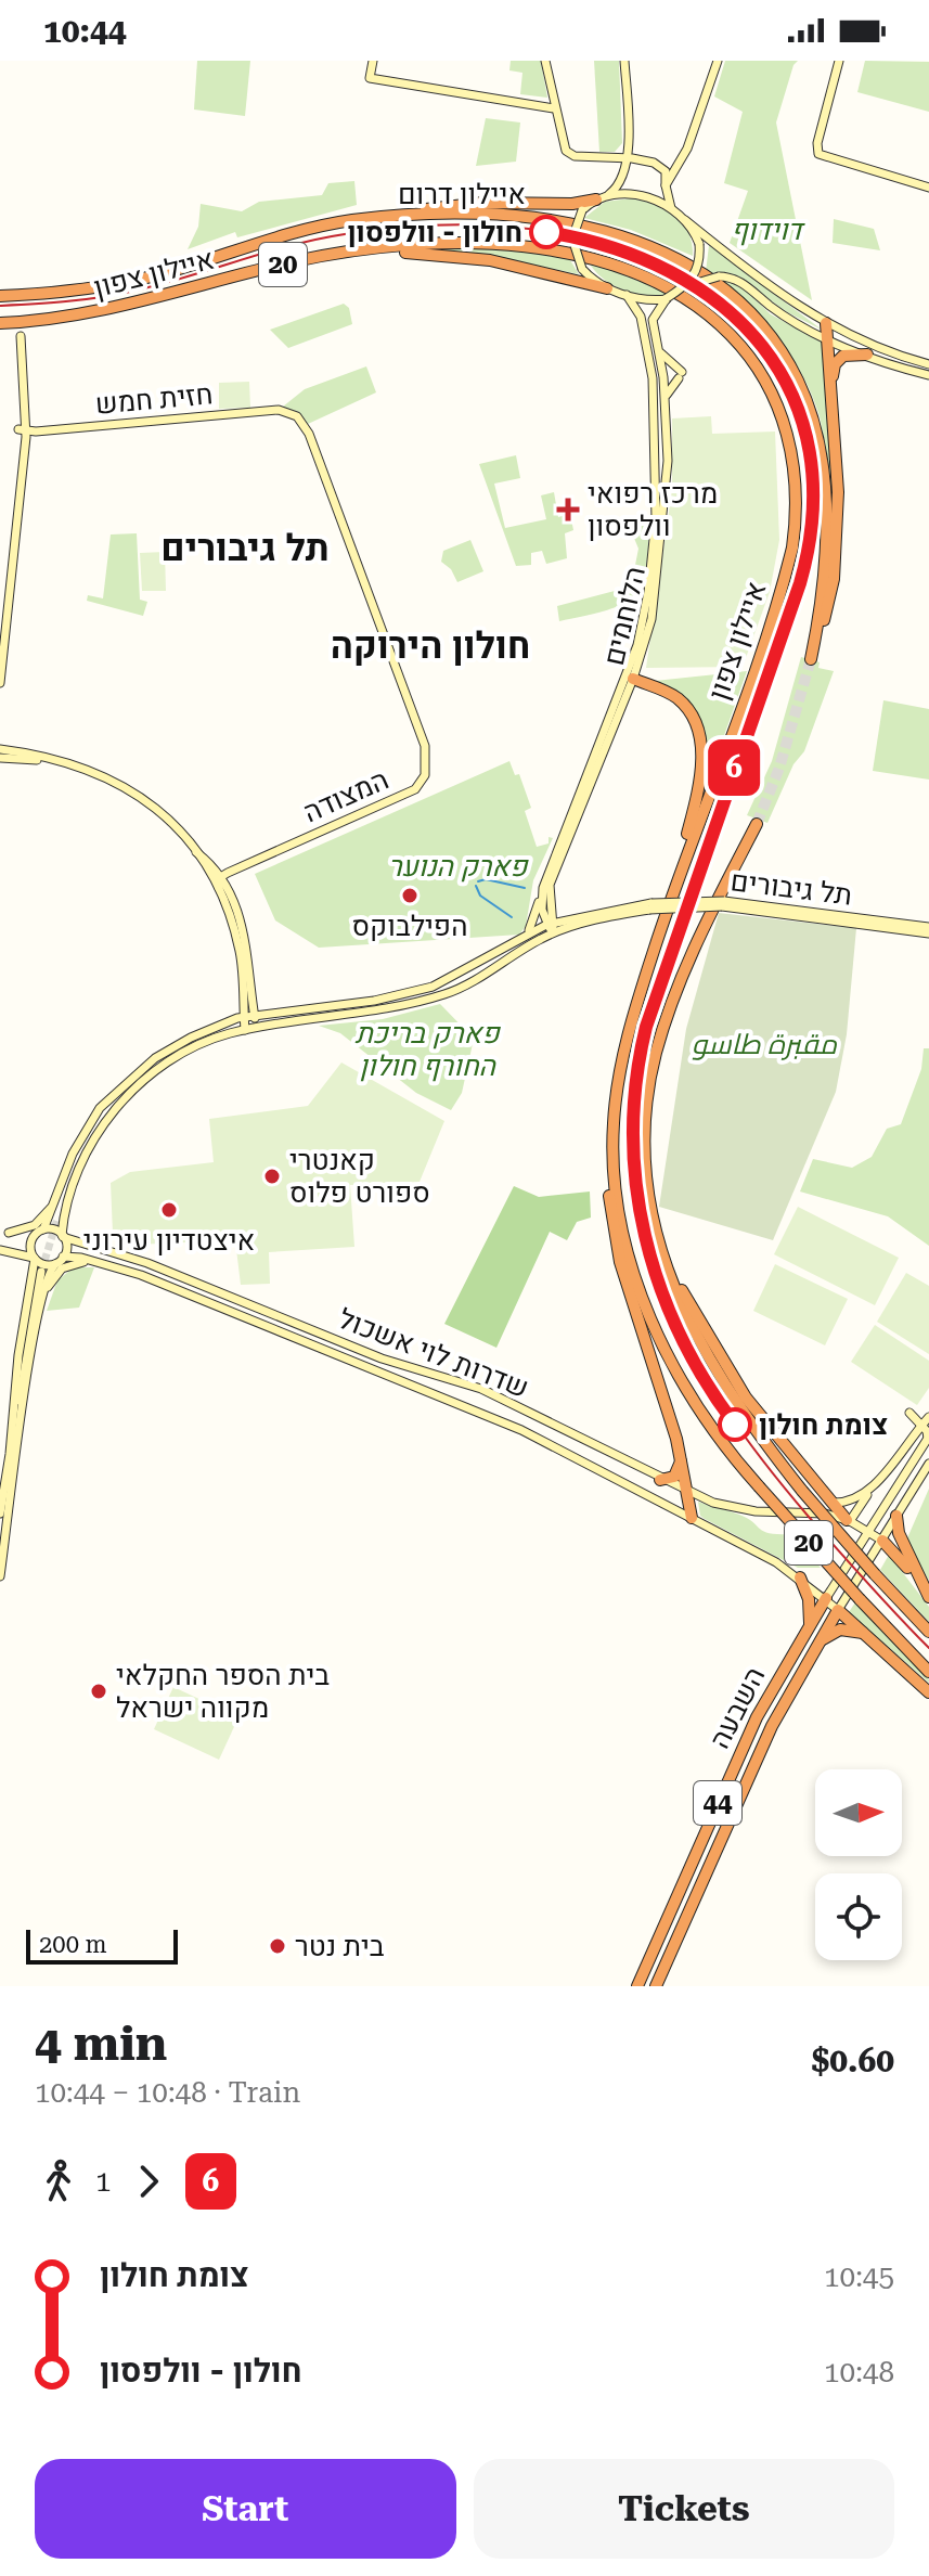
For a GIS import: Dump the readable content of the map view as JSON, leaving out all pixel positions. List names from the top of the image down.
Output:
{
  "streets": {
    "highway": [
      "איילון דרום",
      "20",
      "איילון צפון",
      "השבעה",
      "44"
    ],
    "main road": [
      "חזית חמש",
      "הלוחמים",
      "המצודה",
      "תל גיבורים",
      "שדרות לוי אשכול"
    ]
  },
  "crossings": [
    ["חזית חמש", "המצודה"],
    ["הלוחמים", "תל גיבורים"],
    ["שדרות לוי אשכול", "השבעה"],
    ["שדרות לוי אשכול", "44"],
    ["השבעה", "44"]
  ],
  "districts": ["תל גיבורים", "חולון הירוקה"],
  "parks": [
    "דוידוף",
    "פארק הנוער",
    "פארק בריכת החורף חולון",
    "مقبرة طاسو"
  ],
  "places": {
    "other": [
      "חולון - וולפסון",
      "הפילבוקס",
      "קאנטרי ספורט פלוס",
      "איצטדיון עירוני",
      "צומת חולון",
      "בית הספר החקלאי מקווה ישראל",
      "בית נטר"
    ],
    "health": ["מרכז רפואי וולפסון"]
  },
  "scale_bar": "200 m",
  "north": "right",
  "page": {
    "status": "10:44",
    "on_map": "6",
    "scale": "200 m",
    "heading": ["4 min", "10:44 – 10:48 · Train", "$0.60"],
    "legs": ["1", "6"],
    "list": [
      {
        "name": "צומת חולון",
        "value": "10:45"
      },
      {
        "name": "חולון - וולפסון",
        "value": "10:48"
      }
    ],
    "buttons": ["Start", "Tickets"]
  }
}
